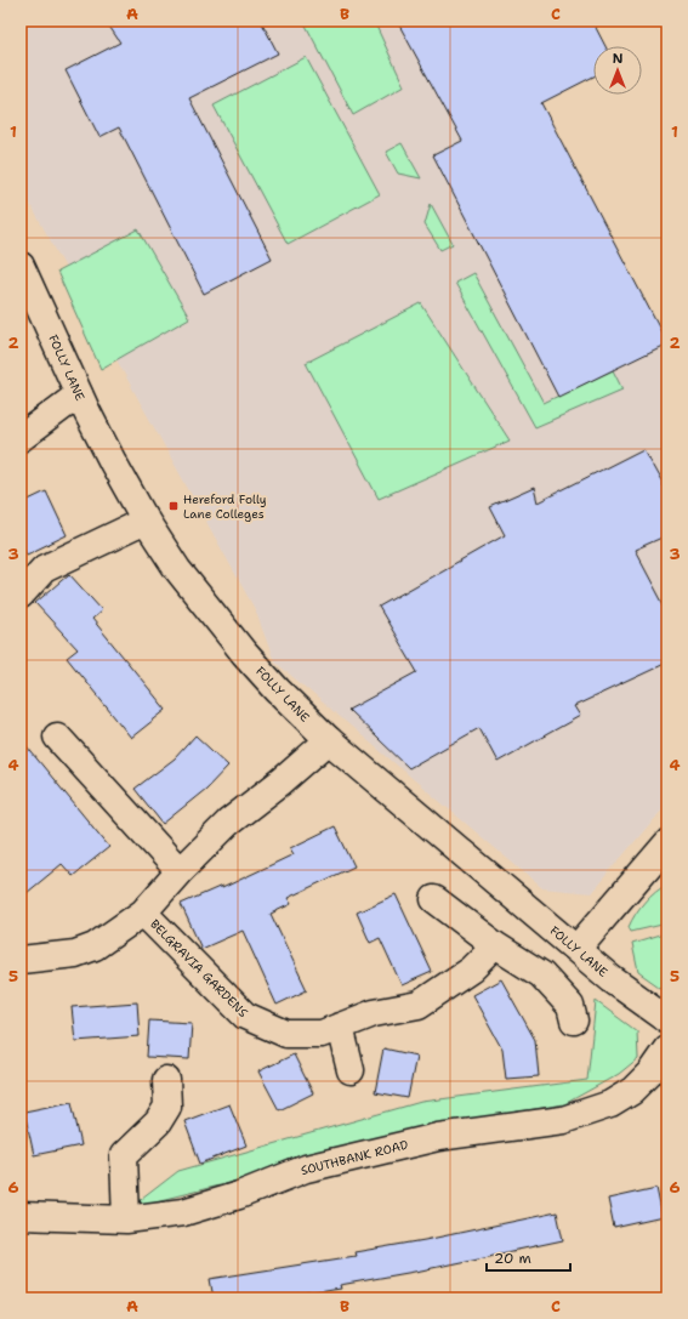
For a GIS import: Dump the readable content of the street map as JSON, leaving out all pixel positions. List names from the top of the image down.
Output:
{
  "streets": {
    "street": ["FOLLY LANE", "BELGRAVIA GARDENS", "SOUTHBANK ROAD"]
  },
  "crossings": [
    ["FOLLY LANE", "BELGRAVIA GARDENS"]
  ],
  "places": {
    "transit": ["Hereford Folly Lane Colleges"]
  },
  "scale_bar": "20 m",
  "north": "top",
  "grid": {
    "columns": ["A", "B", "C"],
    "rows": [
      "1",
      "2",
      "3",
      "4",
      "5",
      "6"
    ]
  }
}
